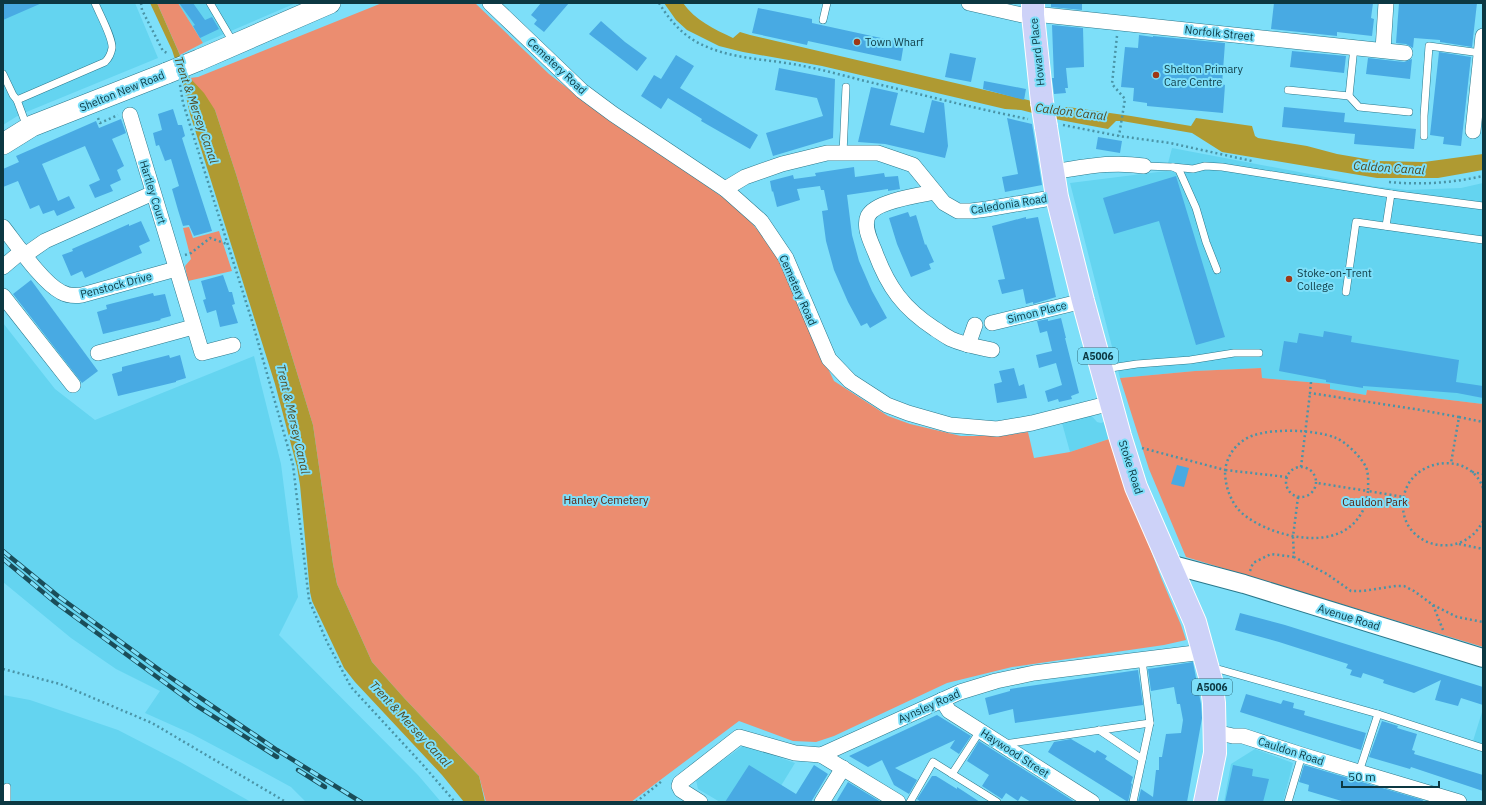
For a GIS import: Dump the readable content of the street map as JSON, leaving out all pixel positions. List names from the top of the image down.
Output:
{
  "streets": {
    "main road": [
      "Howard Place",
      "Shelton New Road",
      "A5006",
      "Stoke Road"
    ],
    "street": [
      "Norfolk Street",
      "Cemetery Road",
      "Hartley Court",
      "Caledonia Road",
      "Penstock Drive",
      "Simon Place",
      "Avenue Road",
      "Aynsley Road",
      "Cauldon Road",
      "Haywood Street"
    ]
  },
  "crossings": [
    ["Norfolk Street", "Howard Place"],
    ["Howard Place", "Stoke Road"],
    ["Cemetery Road", "Caledonia Road"],
    ["Cemetery Road", "Stoke Road"],
    ["Hartley Court", "Penstock Drive"],
    ["Caledonia Road", "Stoke Road"],
    ["Simon Place", "Stoke Road"],
    ["Stoke Road", "Avenue Road"],
    ["Stoke Road", "Aynsley Road"],
    ["Stoke Road", "Cauldon Road"],
    ["Aynsley Road", "Haywood Street"]
  ],
  "water": ["Trent & Mersey Canal", "Caldon Canal"],
  "parks": ["Hanley Cemetery", "Cauldon Park"],
  "places": ["Town Wharf", "Shelton Primary Care Centre", "Stoke-on-Trent College"],
  "scale_bar": "50 m"
}
